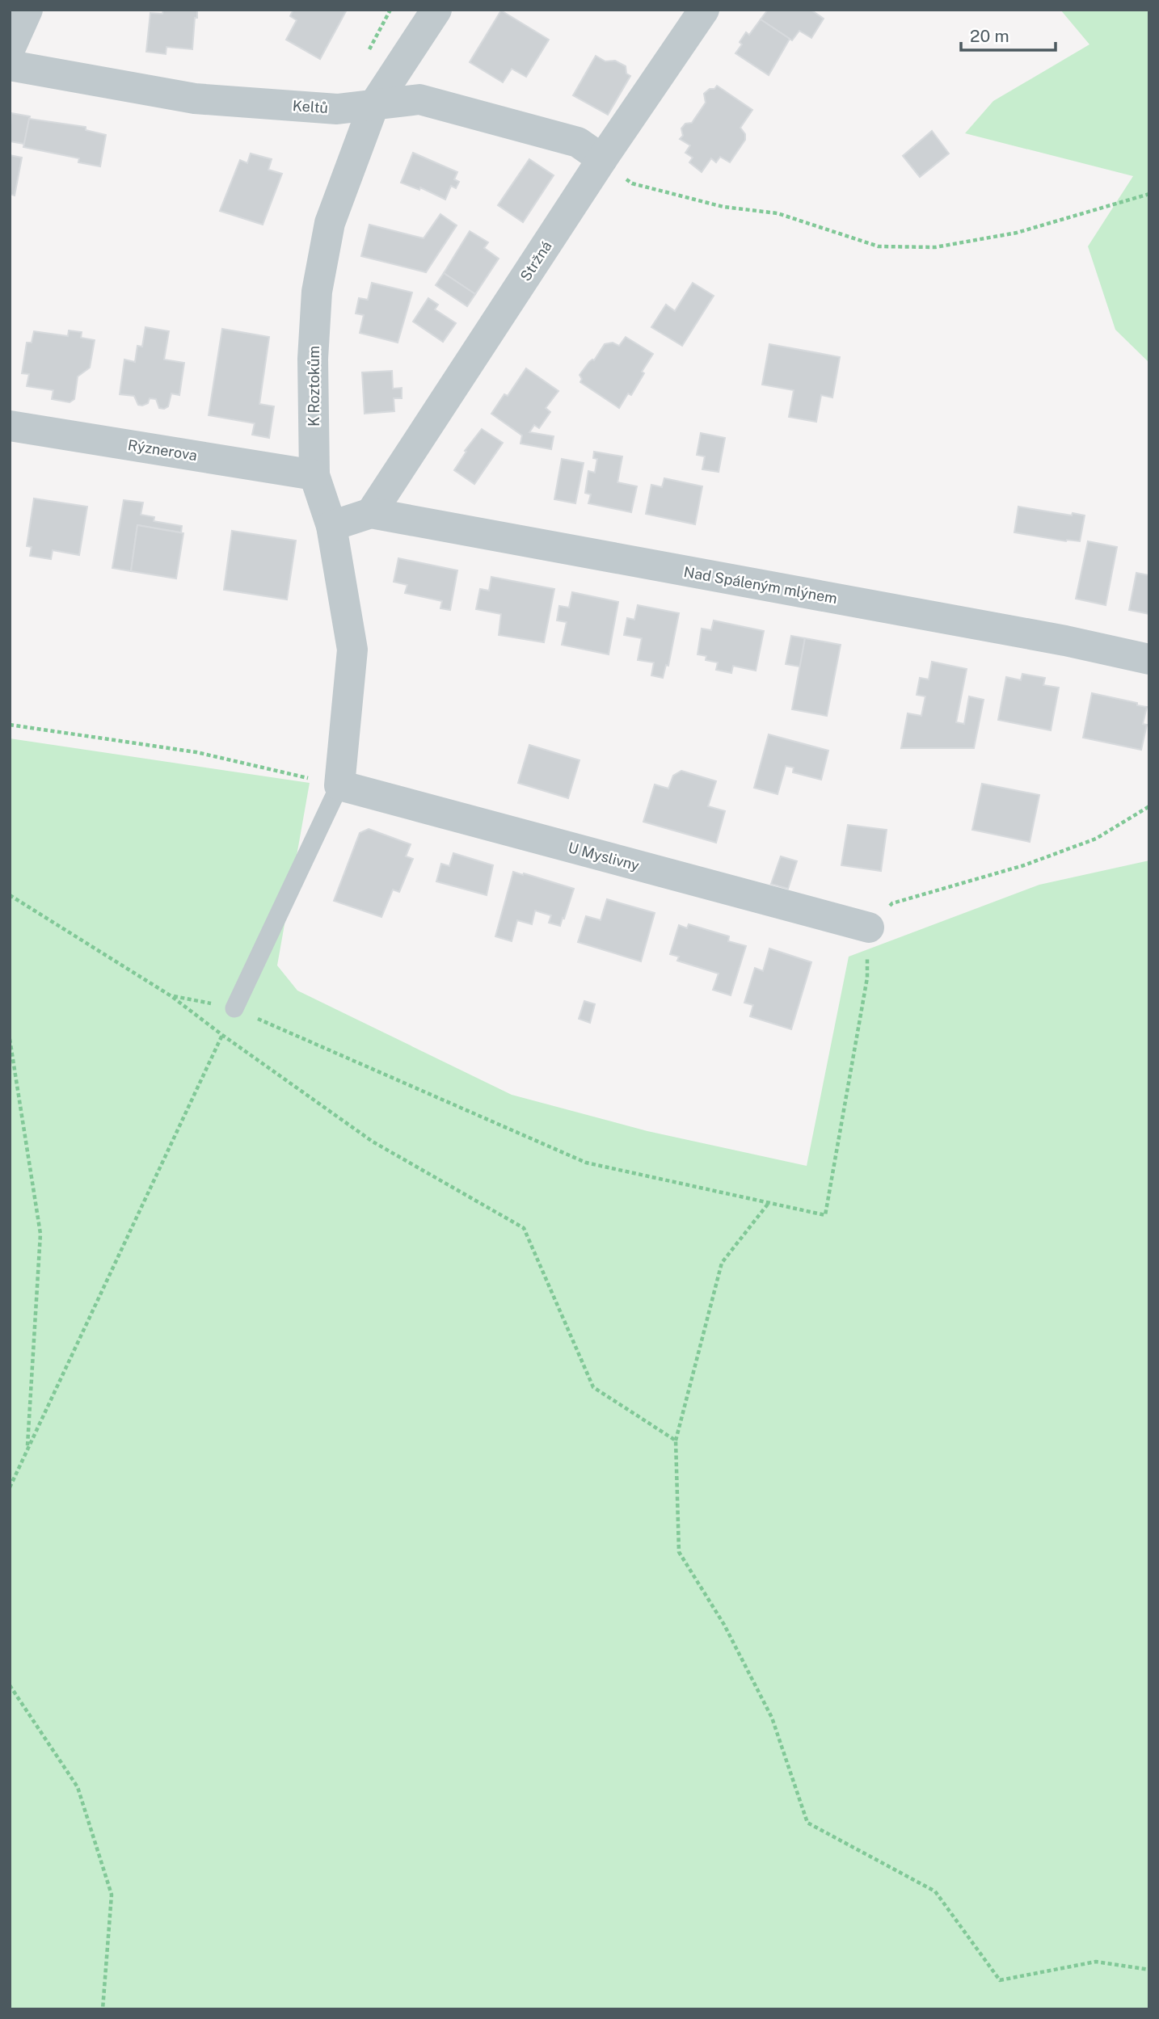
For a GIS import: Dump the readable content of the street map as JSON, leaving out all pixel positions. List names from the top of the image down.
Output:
{
  "streets": {
    "street": [
      "Keltů",
      "Stržná",
      "K Roztokům",
      "Rýznerova",
      "Nad Spáleným mlýnem",
      "U Myslivny"
    ]
  },
  "crossings": [
    ["Keltů", "Stržná"],
    ["Keltů", "K Roztokům"],
    ["Stržná", "Nad Spáleným mlýnem"],
    ["K Roztokům", "Rýznerova"],
    ["K Roztokům", "U Myslivny"]
  ],
  "scale_bar": "20 m"
}
